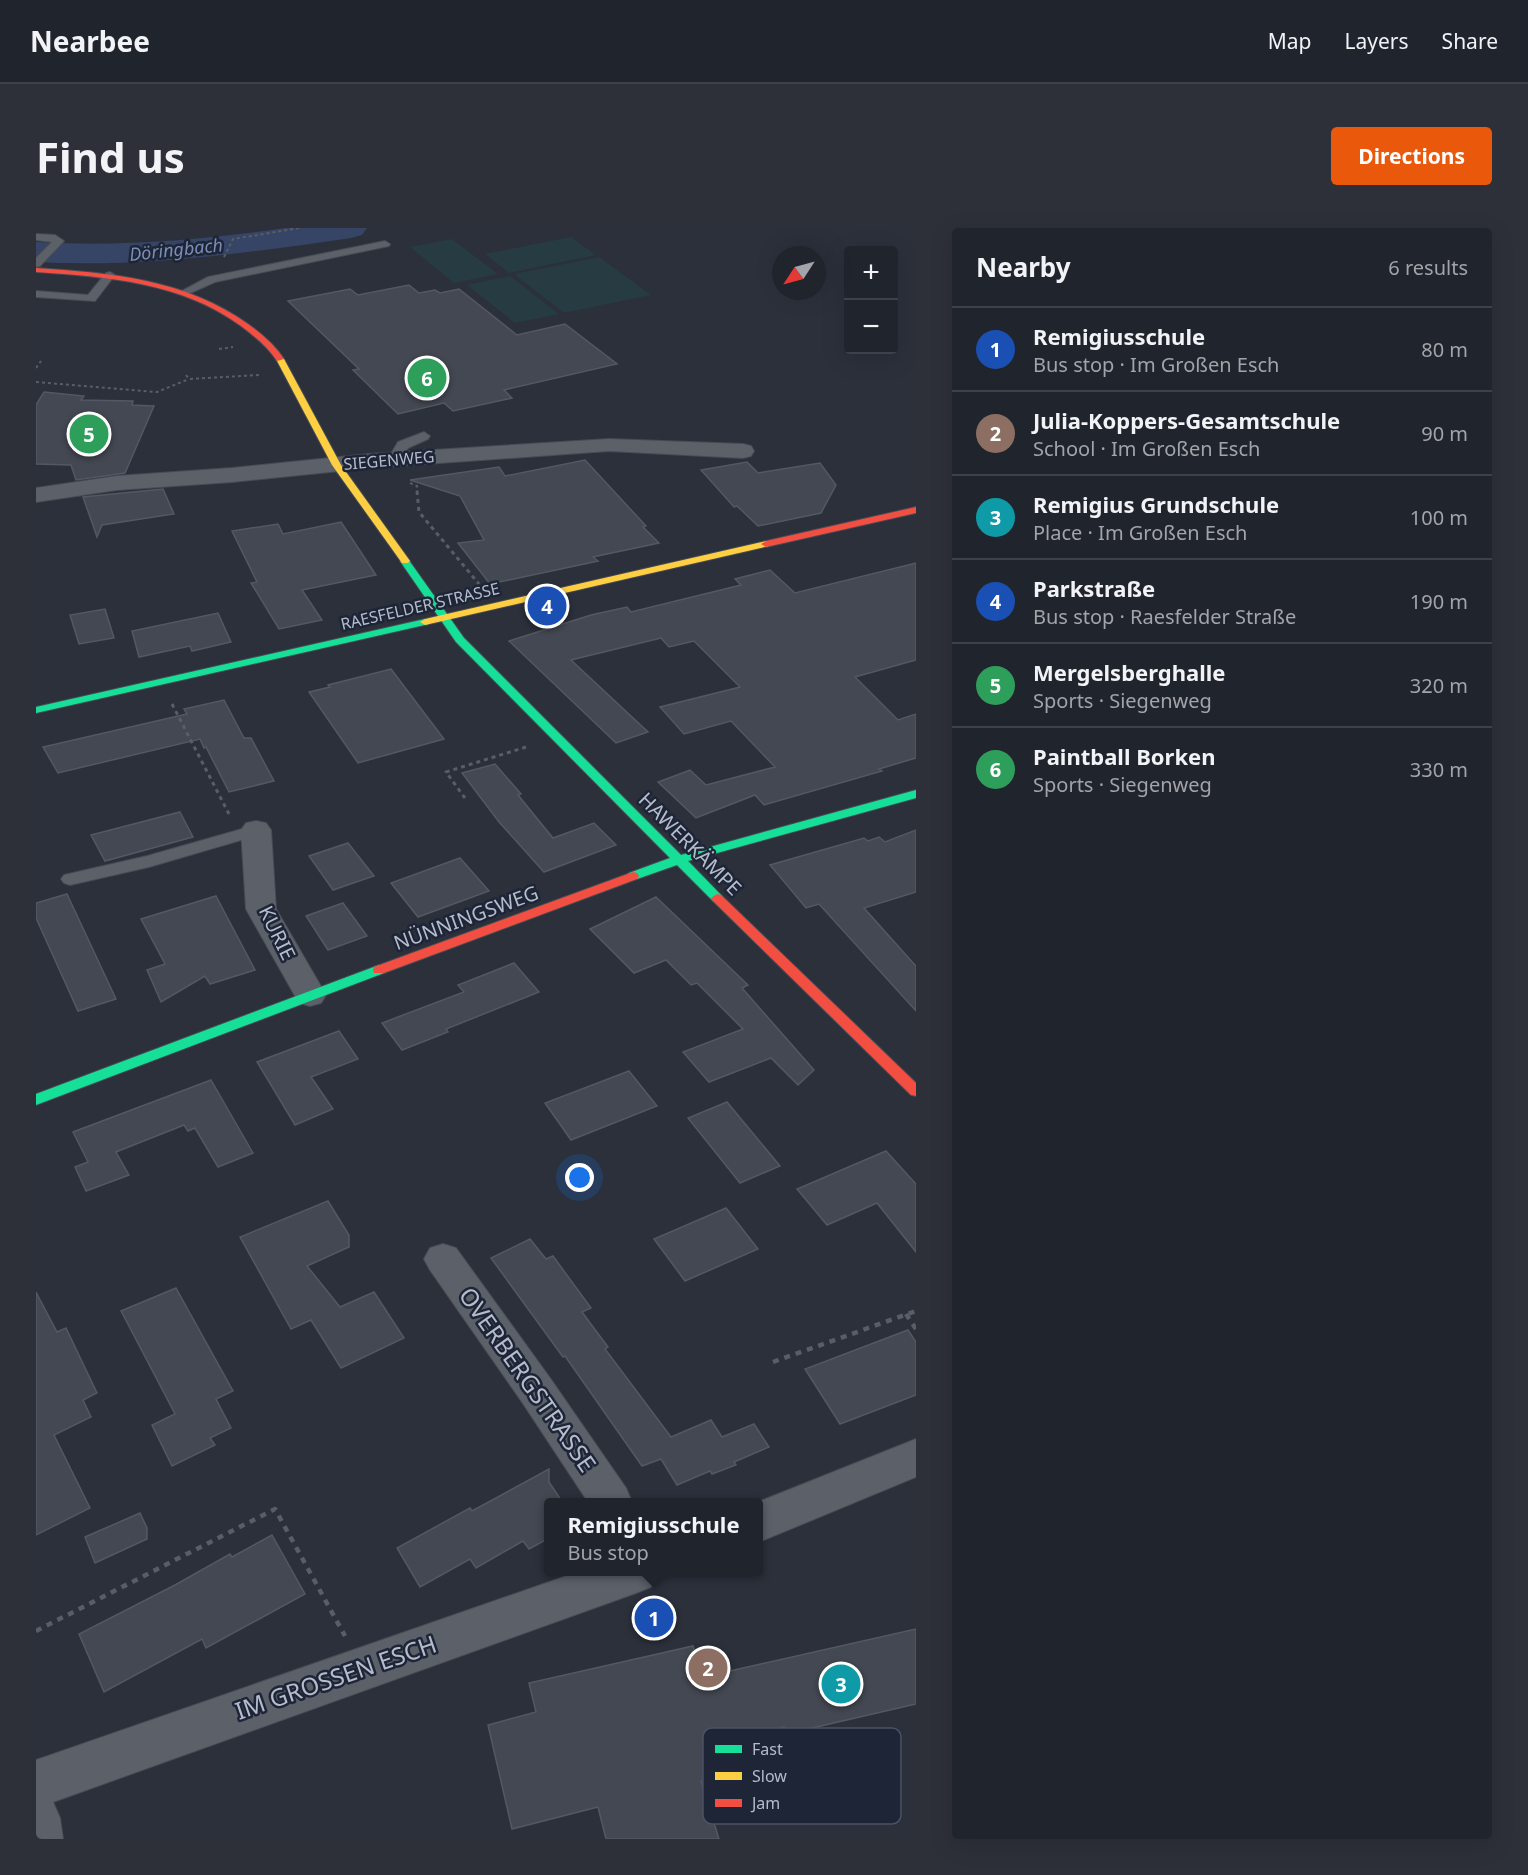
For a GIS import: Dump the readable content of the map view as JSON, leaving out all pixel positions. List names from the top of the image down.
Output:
{
  "streets": {
    "street": [
      "SIEGENWEG",
      "RAESFELDER STRASSE",
      "HAWERKÄMPE",
      "NÜNNINGSWEG",
      "KURIE",
      "OVERBERGSTRASSE",
      "IM GROSSEN ESCH"
    ]
  },
  "crossings": [
    ["SIEGENWEG", "HAWERKÄMPE"],
    ["RAESFELDER STRASSE", "HAWERKÄMPE"],
    ["HAWERKÄMPE", "NÜNNINGSWEG"],
    ["NÜNNINGSWEG", "KURIE"]
  ],
  "water": ["Döringbach"],
  "legend": ["Fast", "Slow", "Jam"],
  "north": "bottom left",
  "page": {
    "header": "Nearbee",
    "nav": ["Map", "Layers", "Share"],
    "buttons": "Directions",
    "title": "Find us",
    "heading": ["Nearby", "6 results"],
    "map_buttons": ["+", "−"],
    "list": [
      {
        "mark": "1",
        "name": "Remigiusschule",
        "note": "Bus stop · Im Großen Esch",
        "value": "80 m"
      },
      {
        "mark": "2",
        "name": "Julia-Koppers-Gesamtschule",
        "note": "School · Im Großen Esch",
        "value": "90 m"
      },
      {
        "mark": "3",
        "name": "Remigius Grundschule",
        "note": "Place · Im Großen Esch",
        "value": "100 m"
      },
      {
        "mark": "4",
        "name": "Parkstraße",
        "note": "Bus stop · Raesfelder Straße",
        "value": "190 m"
      },
      {
        "mark": "5",
        "name": "Mergelsberghalle",
        "note": "Sports · Siegenweg",
        "value": "320 m"
      },
      {
        "mark": "6",
        "name": "Paintball Borken",
        "note": "Sports · Siegenweg",
        "value": "330 m"
      }
    ],
    "pins": [
      "6",
      "5",
      "4",
      "1",
      "2",
      "3"
    ],
    "popup": ["Remigiusschule", "Bus stop"]
  }
}
